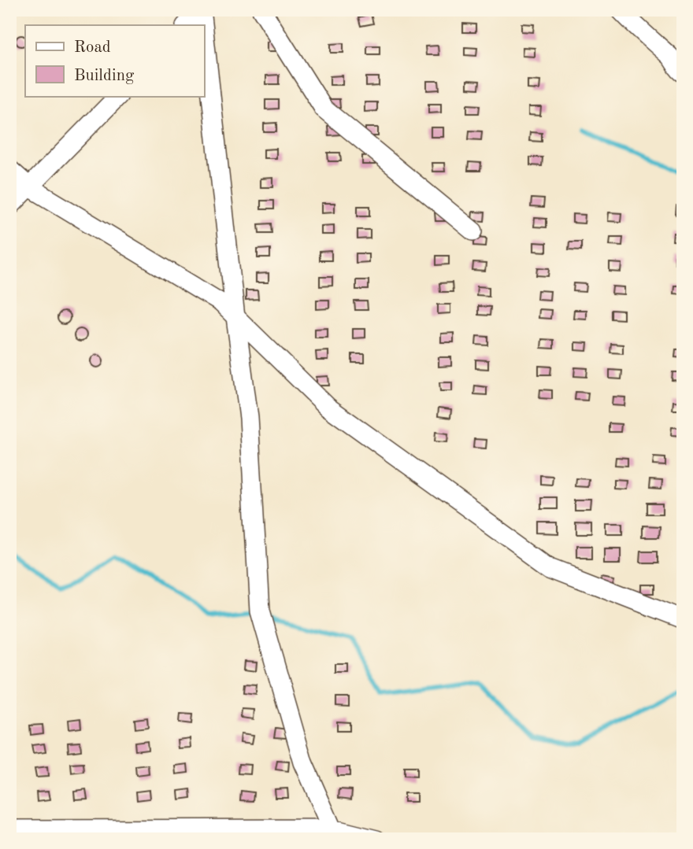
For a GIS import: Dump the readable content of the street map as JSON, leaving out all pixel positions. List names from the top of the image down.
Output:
{
  "legend": ["Road", "Building"]
}
